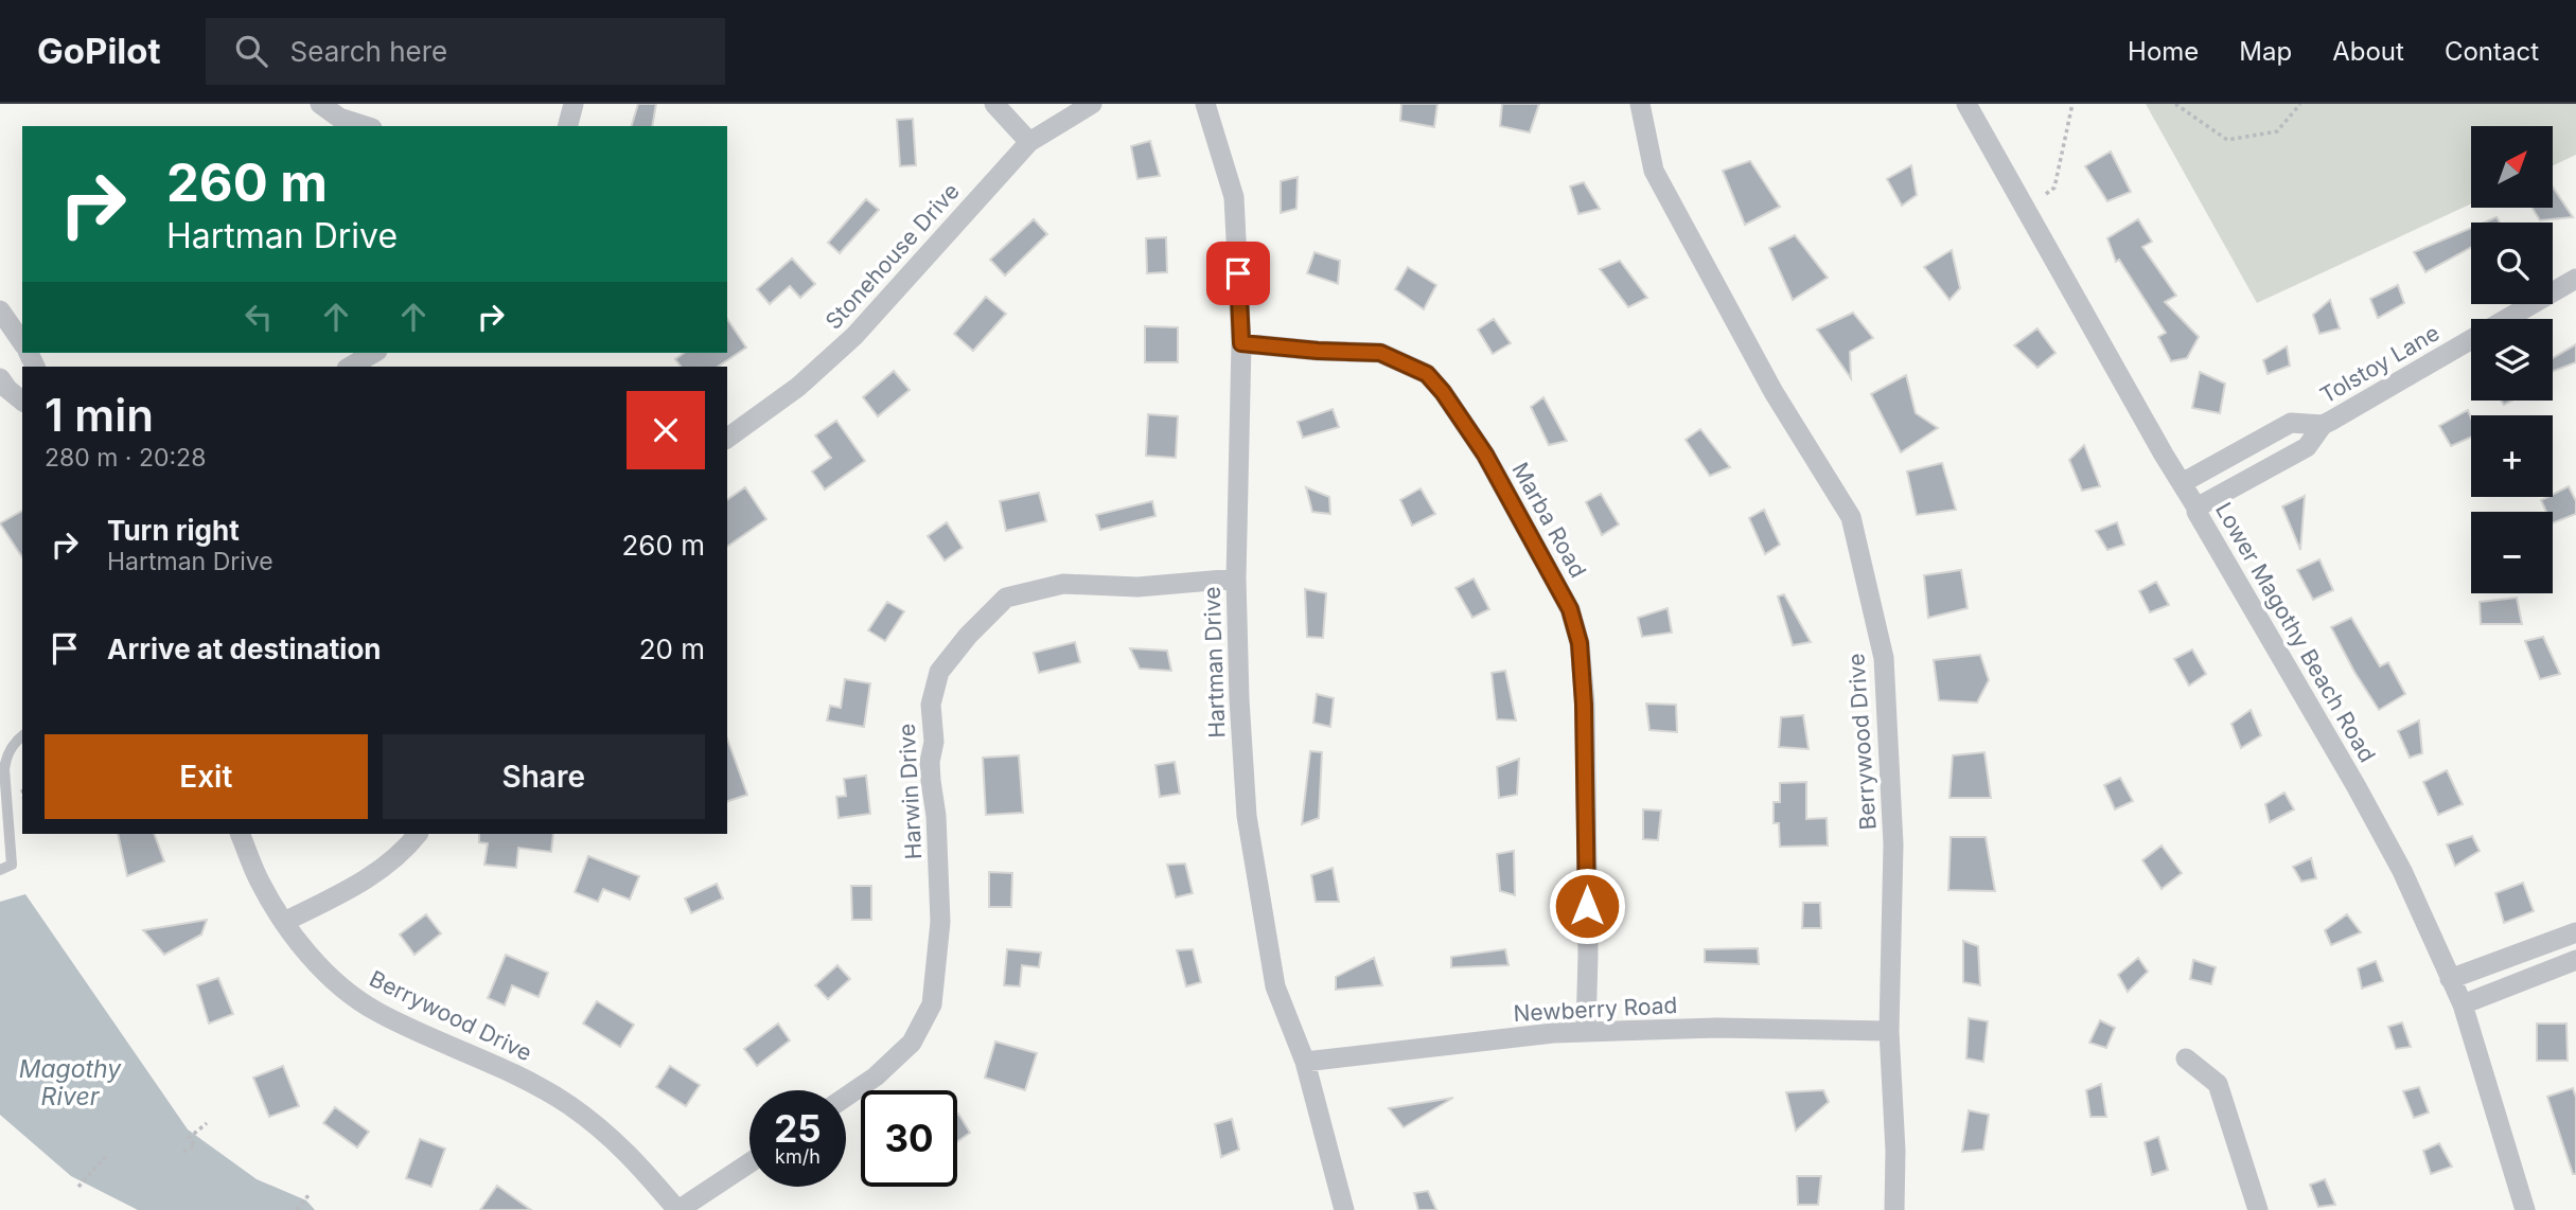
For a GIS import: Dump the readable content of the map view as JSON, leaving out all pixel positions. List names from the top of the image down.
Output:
{
  "streets": {
    "street": [
      "Stonehouse Drive",
      "Tolstoy Lane",
      "Marba Road",
      "Lower Magothy Beach Road",
      "Hartman Drive",
      "Berrywood Drive",
      "Harwin Drive",
      "Newberry Road"
    ]
  },
  "crossings": [
    ["Tolstoy Lane", "Lower Magothy Beach Road"],
    ["Marba Road", "Hartman Drive"],
    ["Marba Road", "Newberry Road"],
    ["Hartman Drive", "Harwin Drive"],
    ["Hartman Drive", "Newberry Road"],
    ["Berrywood Drive", "Newberry Road"]
  ],
  "water": ["Magothy River"],
  "north": "top right",
  "page": {
    "header": "GoPilot",
    "search": "Search here",
    "nav": [
      "Home",
      "Map",
      "About",
      "Contact"
    ],
    "map_buttons": ["+", "−"],
    "turn": ["260 m", "Hartman Drive"],
    "heading": ["1 min", "280 m · 20:28"],
    "list": [
      {
        "name": "Turn right",
        "note": "Hartman Drive",
        "value": "260 m"
      },
      {
        "name": "Arrive at destination",
        "value": "20 m"
      }
    ],
    "buttons": ["Exit", "Share"],
    "speed": "25 km/h",
    "limit": "30"
  }
}
